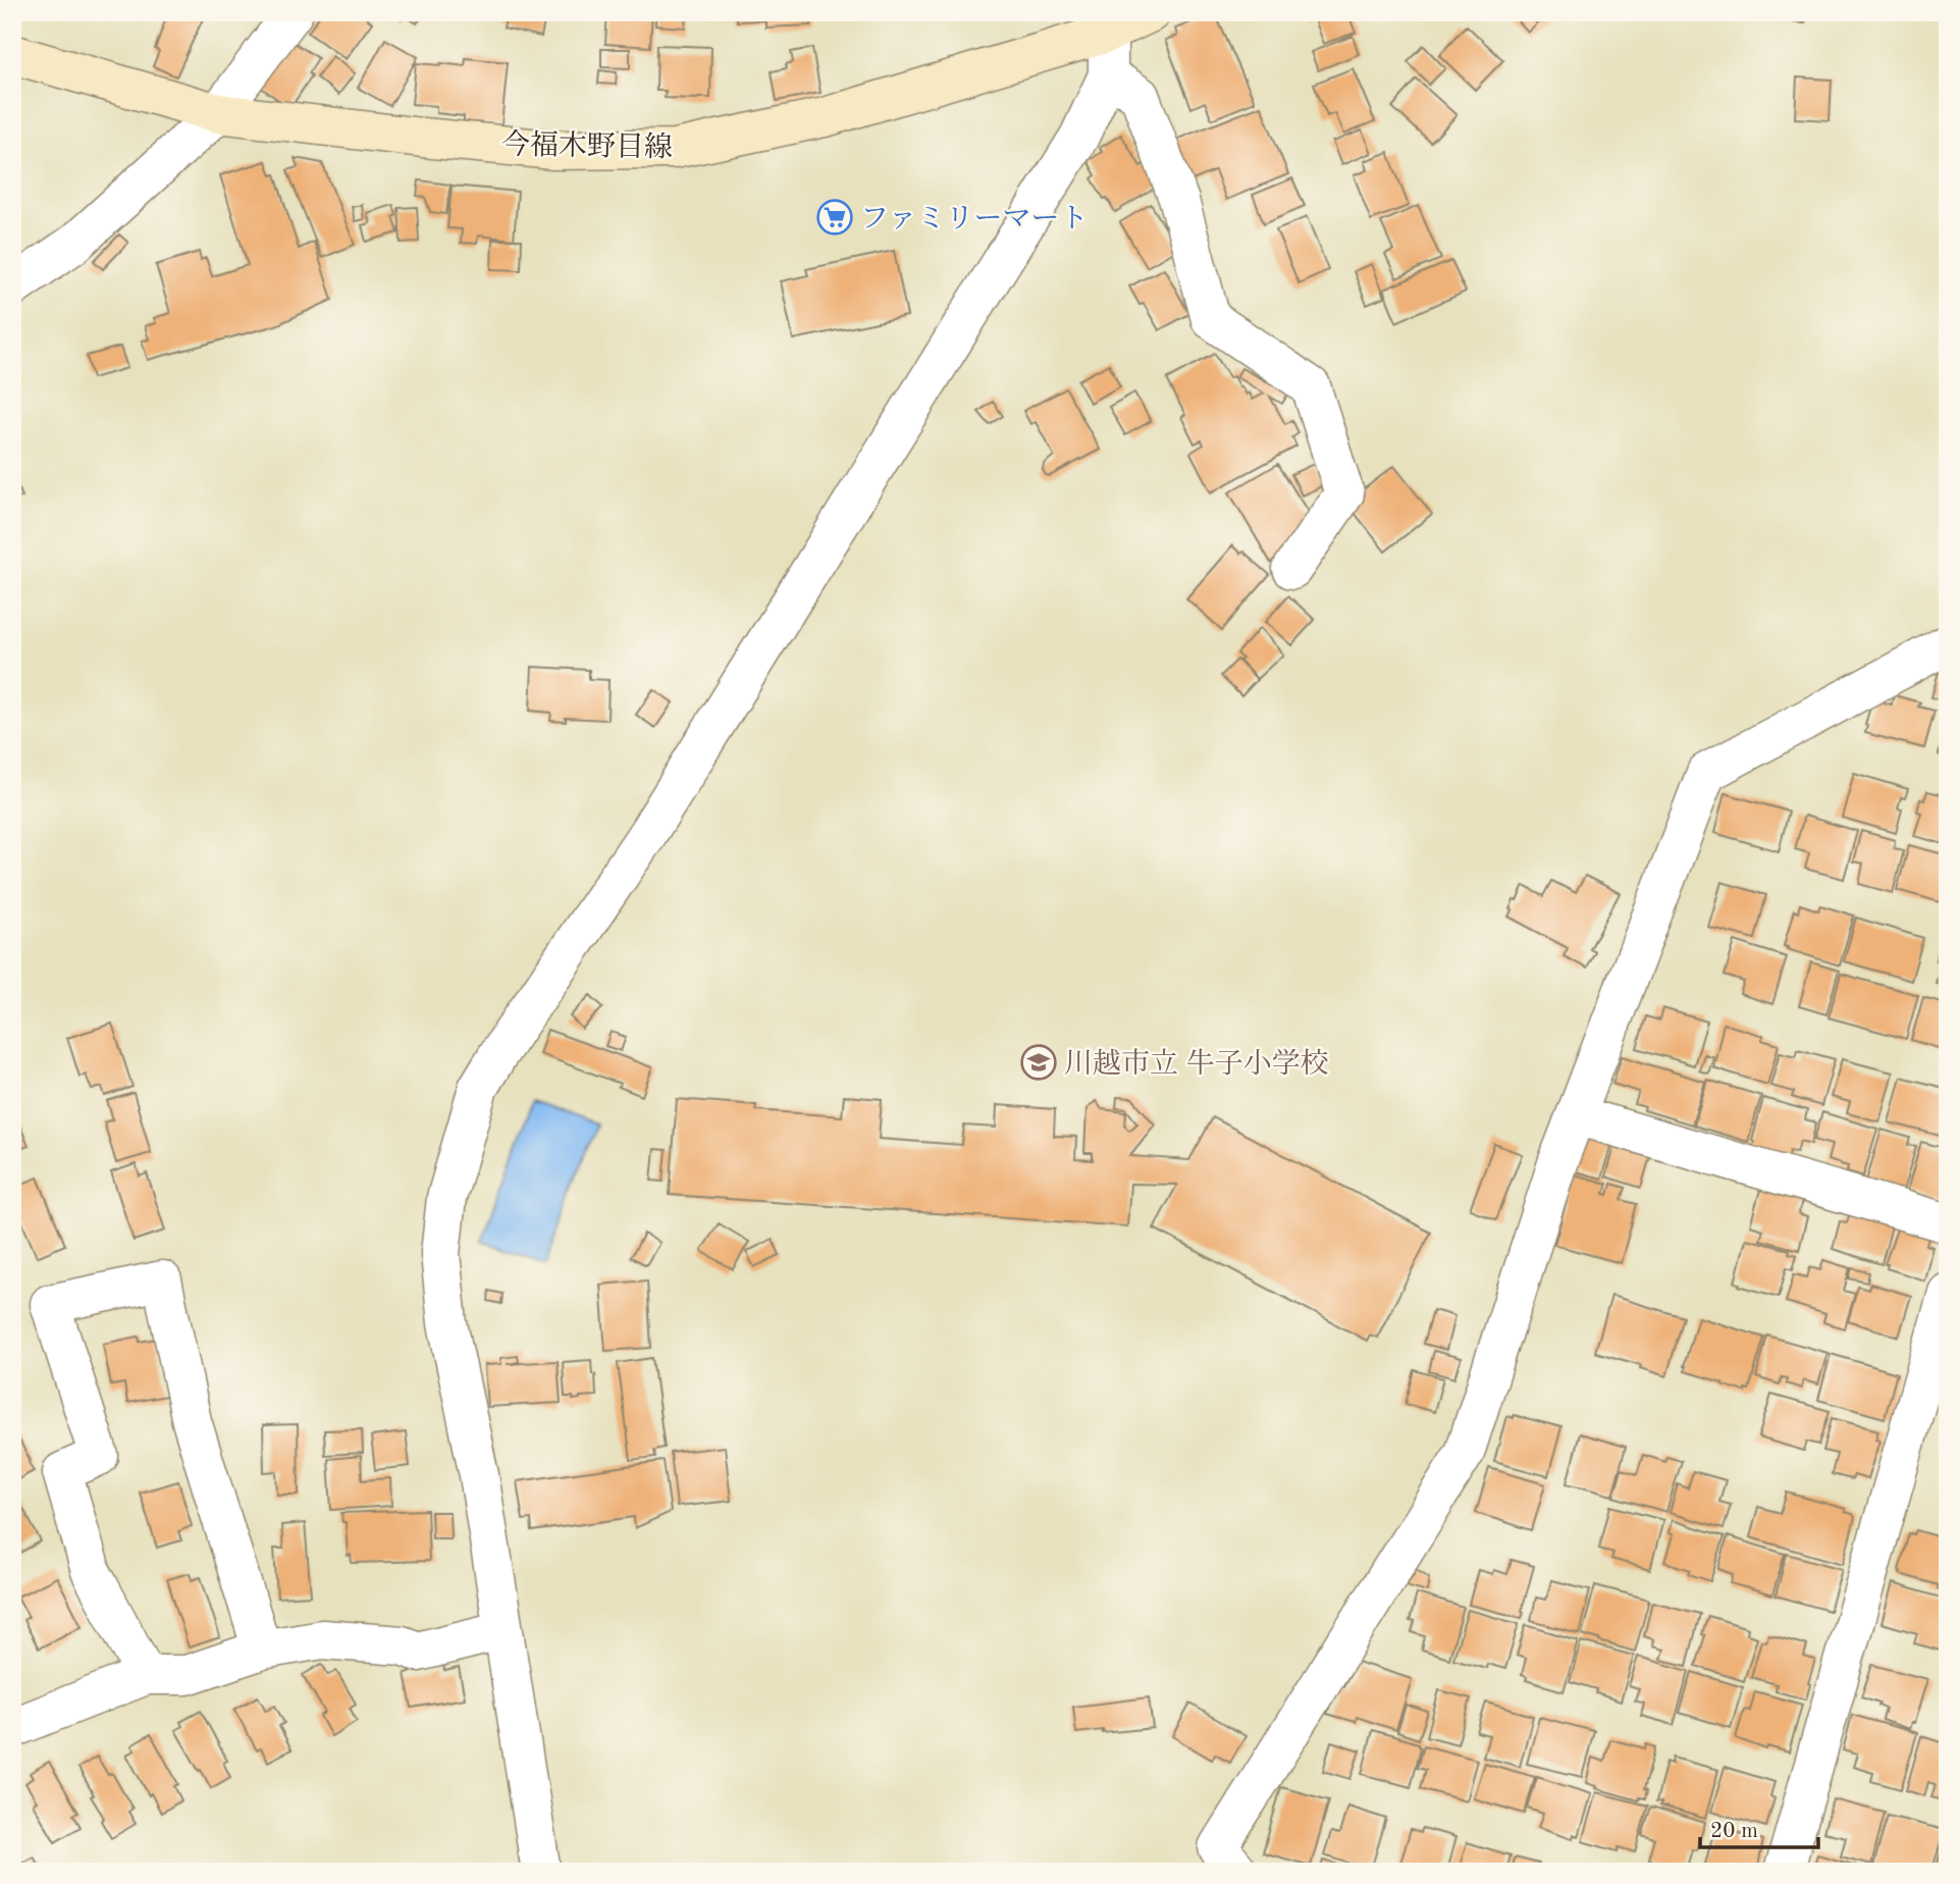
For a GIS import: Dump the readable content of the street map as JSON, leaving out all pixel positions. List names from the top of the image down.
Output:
{
  "streets": {
    "main road": ["今福木野目線"]
  },
  "places": {
    "supermarket": ["ファミリーマート"],
    "school or university": ["川越市立 牛子小学校"]
  },
  "scale_bar": "20 m"
}
